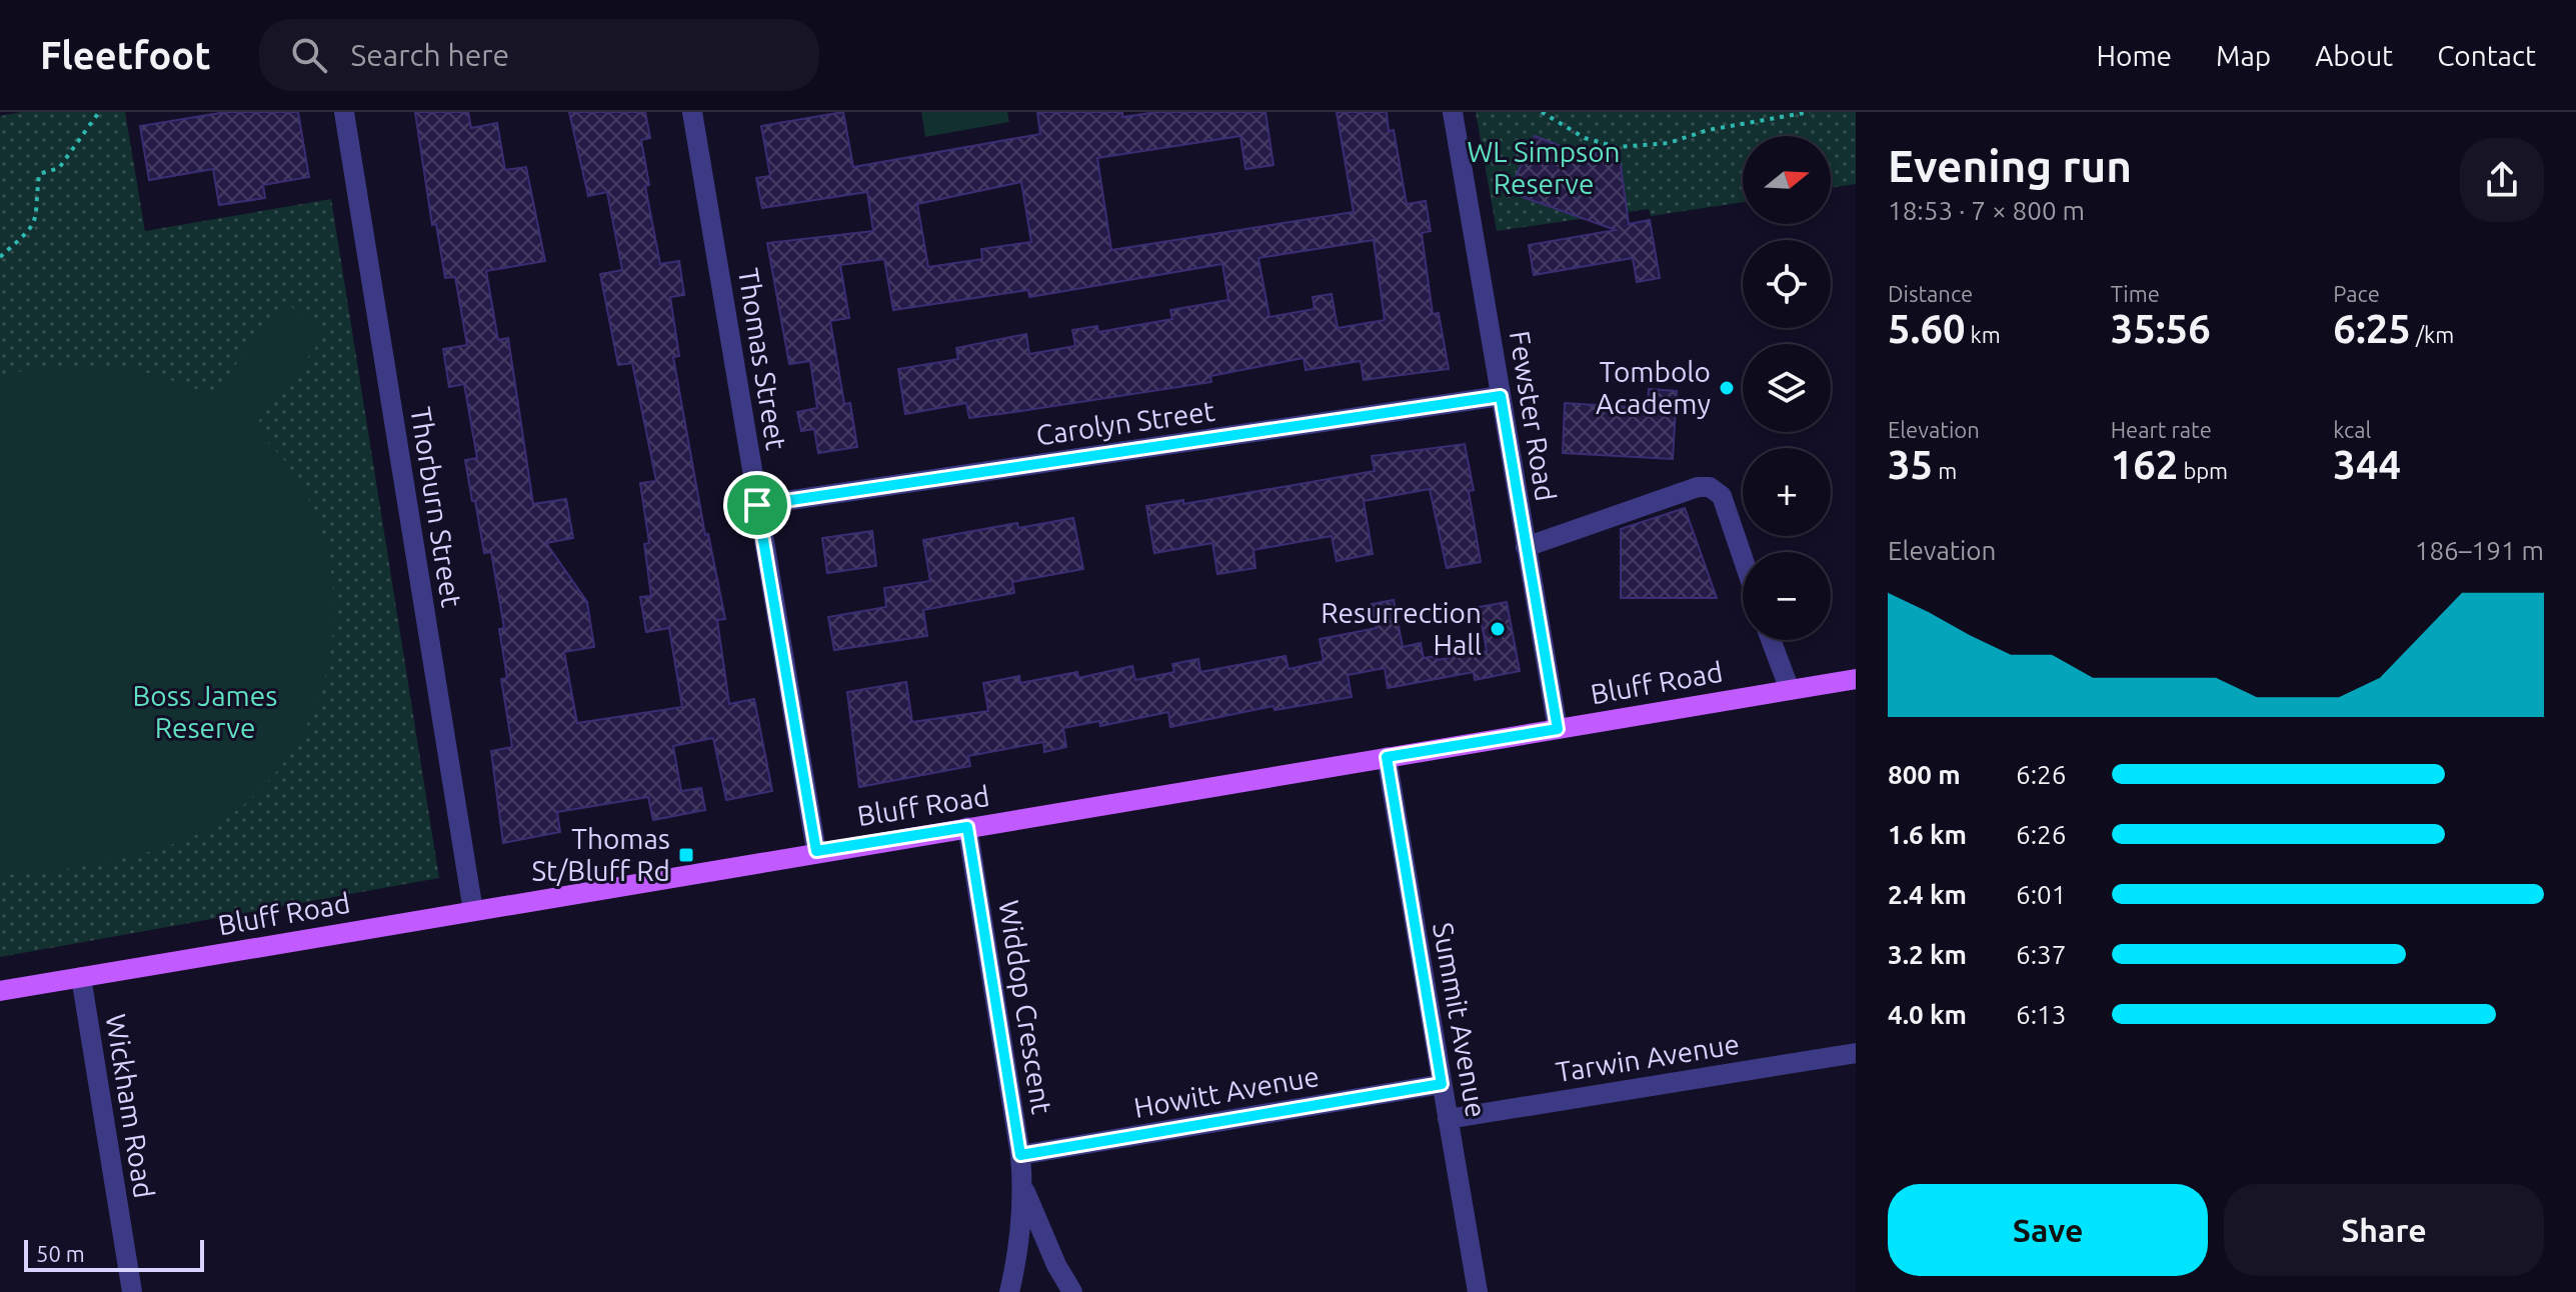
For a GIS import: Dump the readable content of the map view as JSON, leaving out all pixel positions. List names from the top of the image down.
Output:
{
  "streets": {
    "main road": ["Bluff Road"],
    "street": [
      "Thomas Street",
      "Fewster Road",
      "Carolyn Street",
      "Thorburn Street",
      "Widdop Crescent",
      "Summit Avenue",
      "Tarwin Avenue",
      "Howitt Avenue",
      "Wickham Road"
    ]
  },
  "crossings": [
    ["Thomas Street", "Carolyn Street"],
    ["Thomas Street", "Bluff Road"],
    ["Fewster Road", "Carolyn Street"],
    ["Fewster Road", "Bluff Road"],
    ["Thorburn Street", "Bluff Road"],
    ["Bluff Road", "Widdop Crescent"],
    ["Bluff Road", "Summit Avenue"],
    ["Bluff Road", "Wickham Road"],
    ["Widdop Crescent", "Howitt Avenue"],
    ["Summit Avenue", "Tarwin Avenue"],
    ["Summit Avenue", "Howitt Avenue"]
  ],
  "parks": ["WL Simpson Reserve", "Boss James Reserve"],
  "places": {
    "other": ["Tombolo Academy", "Resurrection Hall"],
    "transit": ["Thomas St/Bluff Rd"]
  },
  "scale_bar": "50 m",
  "north": "right",
  "page": {
    "header": "Fleetfoot",
    "search": "Search here",
    "nav": [
      "Home",
      "Map",
      "About",
      "Contact"
    ],
    "heading": ["Evening run", "18:53 · 7 × 800 m"],
    "map_buttons": ["+", "−"],
    "stats": [
      ["Distance", "5.60 km"],
      ["Time", "35:56"],
      ["Pace", "6:25 /km"],
      ["Elevation", "35 m"],
      ["Heart rate", "162 bpm"],
      ["kcal", "344"]
    ],
    "chart": ["Elevation", "186–191 m"],
    "list": [
      {
        "name": "800 m",
        "note": "6:26"
      },
      {
        "name": "1.6 km",
        "note": "6:26"
      },
      {
        "name": "2.4 km",
        "note": "6:01"
      },
      {
        "name": "3.2 km",
        "note": "6:37"
      },
      {
        "name": "4.0 km",
        "note": "6:13"
      }
    ],
    "buttons": ["Save", "Share"],
    "scale": "50 m"
  }
}
